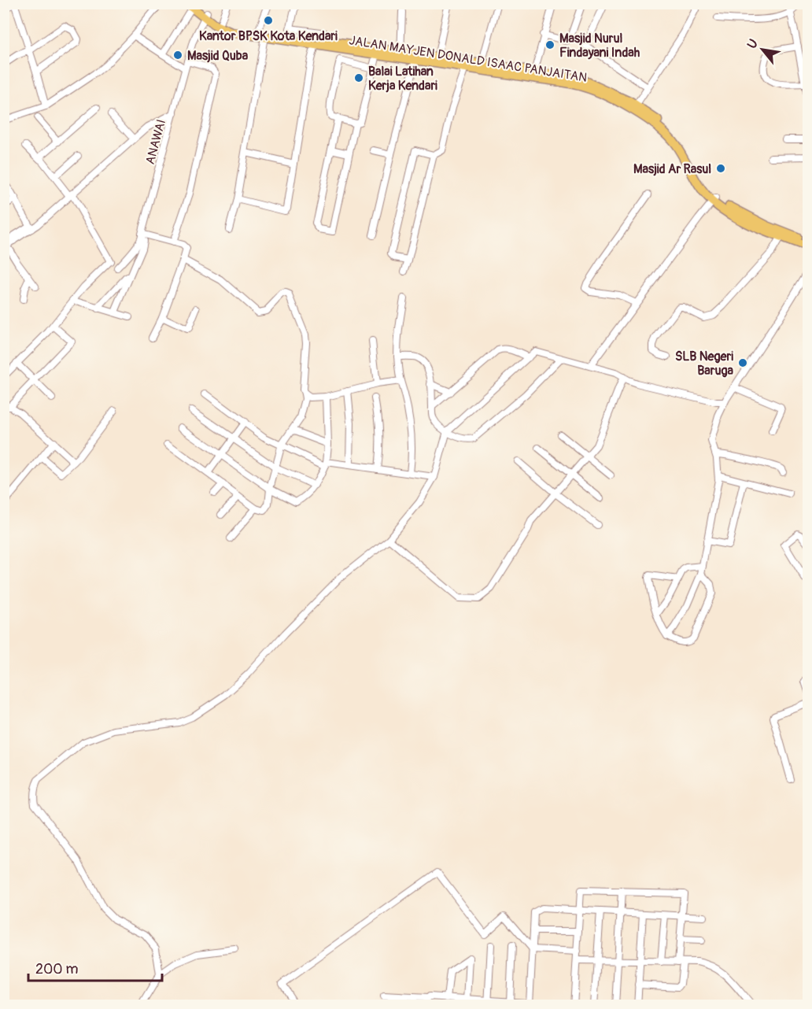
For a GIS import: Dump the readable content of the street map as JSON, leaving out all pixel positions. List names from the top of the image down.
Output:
{
  "streets": {
    "highway": ["JALAN MAYJEN DONALD ISAAC PANJAITAN"],
    "street": ["ANAWAI"]
  },
  "crossings": [
    ["JALAN MAYJEN DONALD ISAAC PANJAITAN", "ANAWAI"]
  ],
  "places": [
    "Kantor BPSK Kota Kendari",
    "Masjid Nurul Findayani Indah",
    "Masjid Quba",
    "Balai Latihan Kerja Kendari",
    "Masjid Ar Rasul",
    "SLB Negeri Baruga"
  ],
  "scale_bar": "200 m",
  "north": "top left"
}
